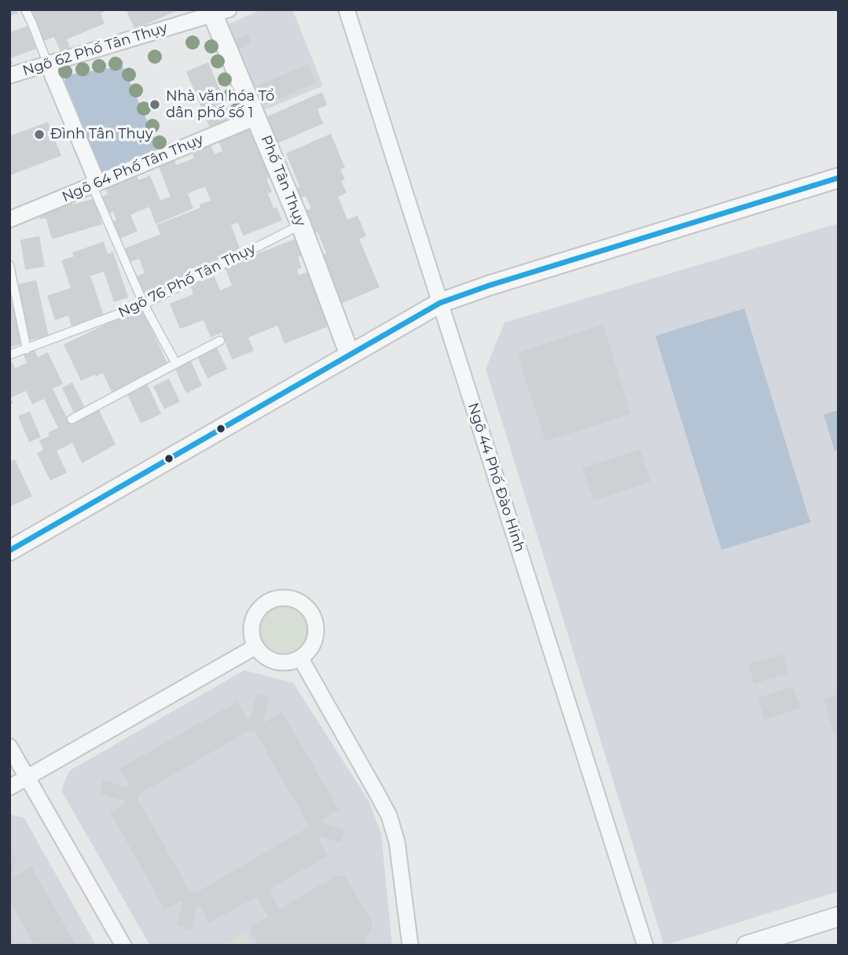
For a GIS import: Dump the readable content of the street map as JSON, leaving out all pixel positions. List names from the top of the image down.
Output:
{
  "streets": {
    "street": [
      "Ngõ 62 Phố Tân Thụy",
      "Ngõ 64 Phố Tân Thụy",
      "Phố Tân Thụy",
      "Ngõ 44 Phố Đào Hinh"
    ],
    "lane": ["Ngõ 76 Phố Tân Thụy"]
  },
  "crossings": [
    ["Ngõ 62 Phố Tân Thụy", "Phố Tân Thụy"],
    ["Ngõ 64 Phố Tân Thụy", "Phố Tân Thụy"],
    ["Phố Tân Thụy", "Ngõ 76 Phố Tân Thụy"]
  ],
  "places": ["Nhà văn hóa Tổ dân phố số 1", "Đình Tân Thụy"]
}
